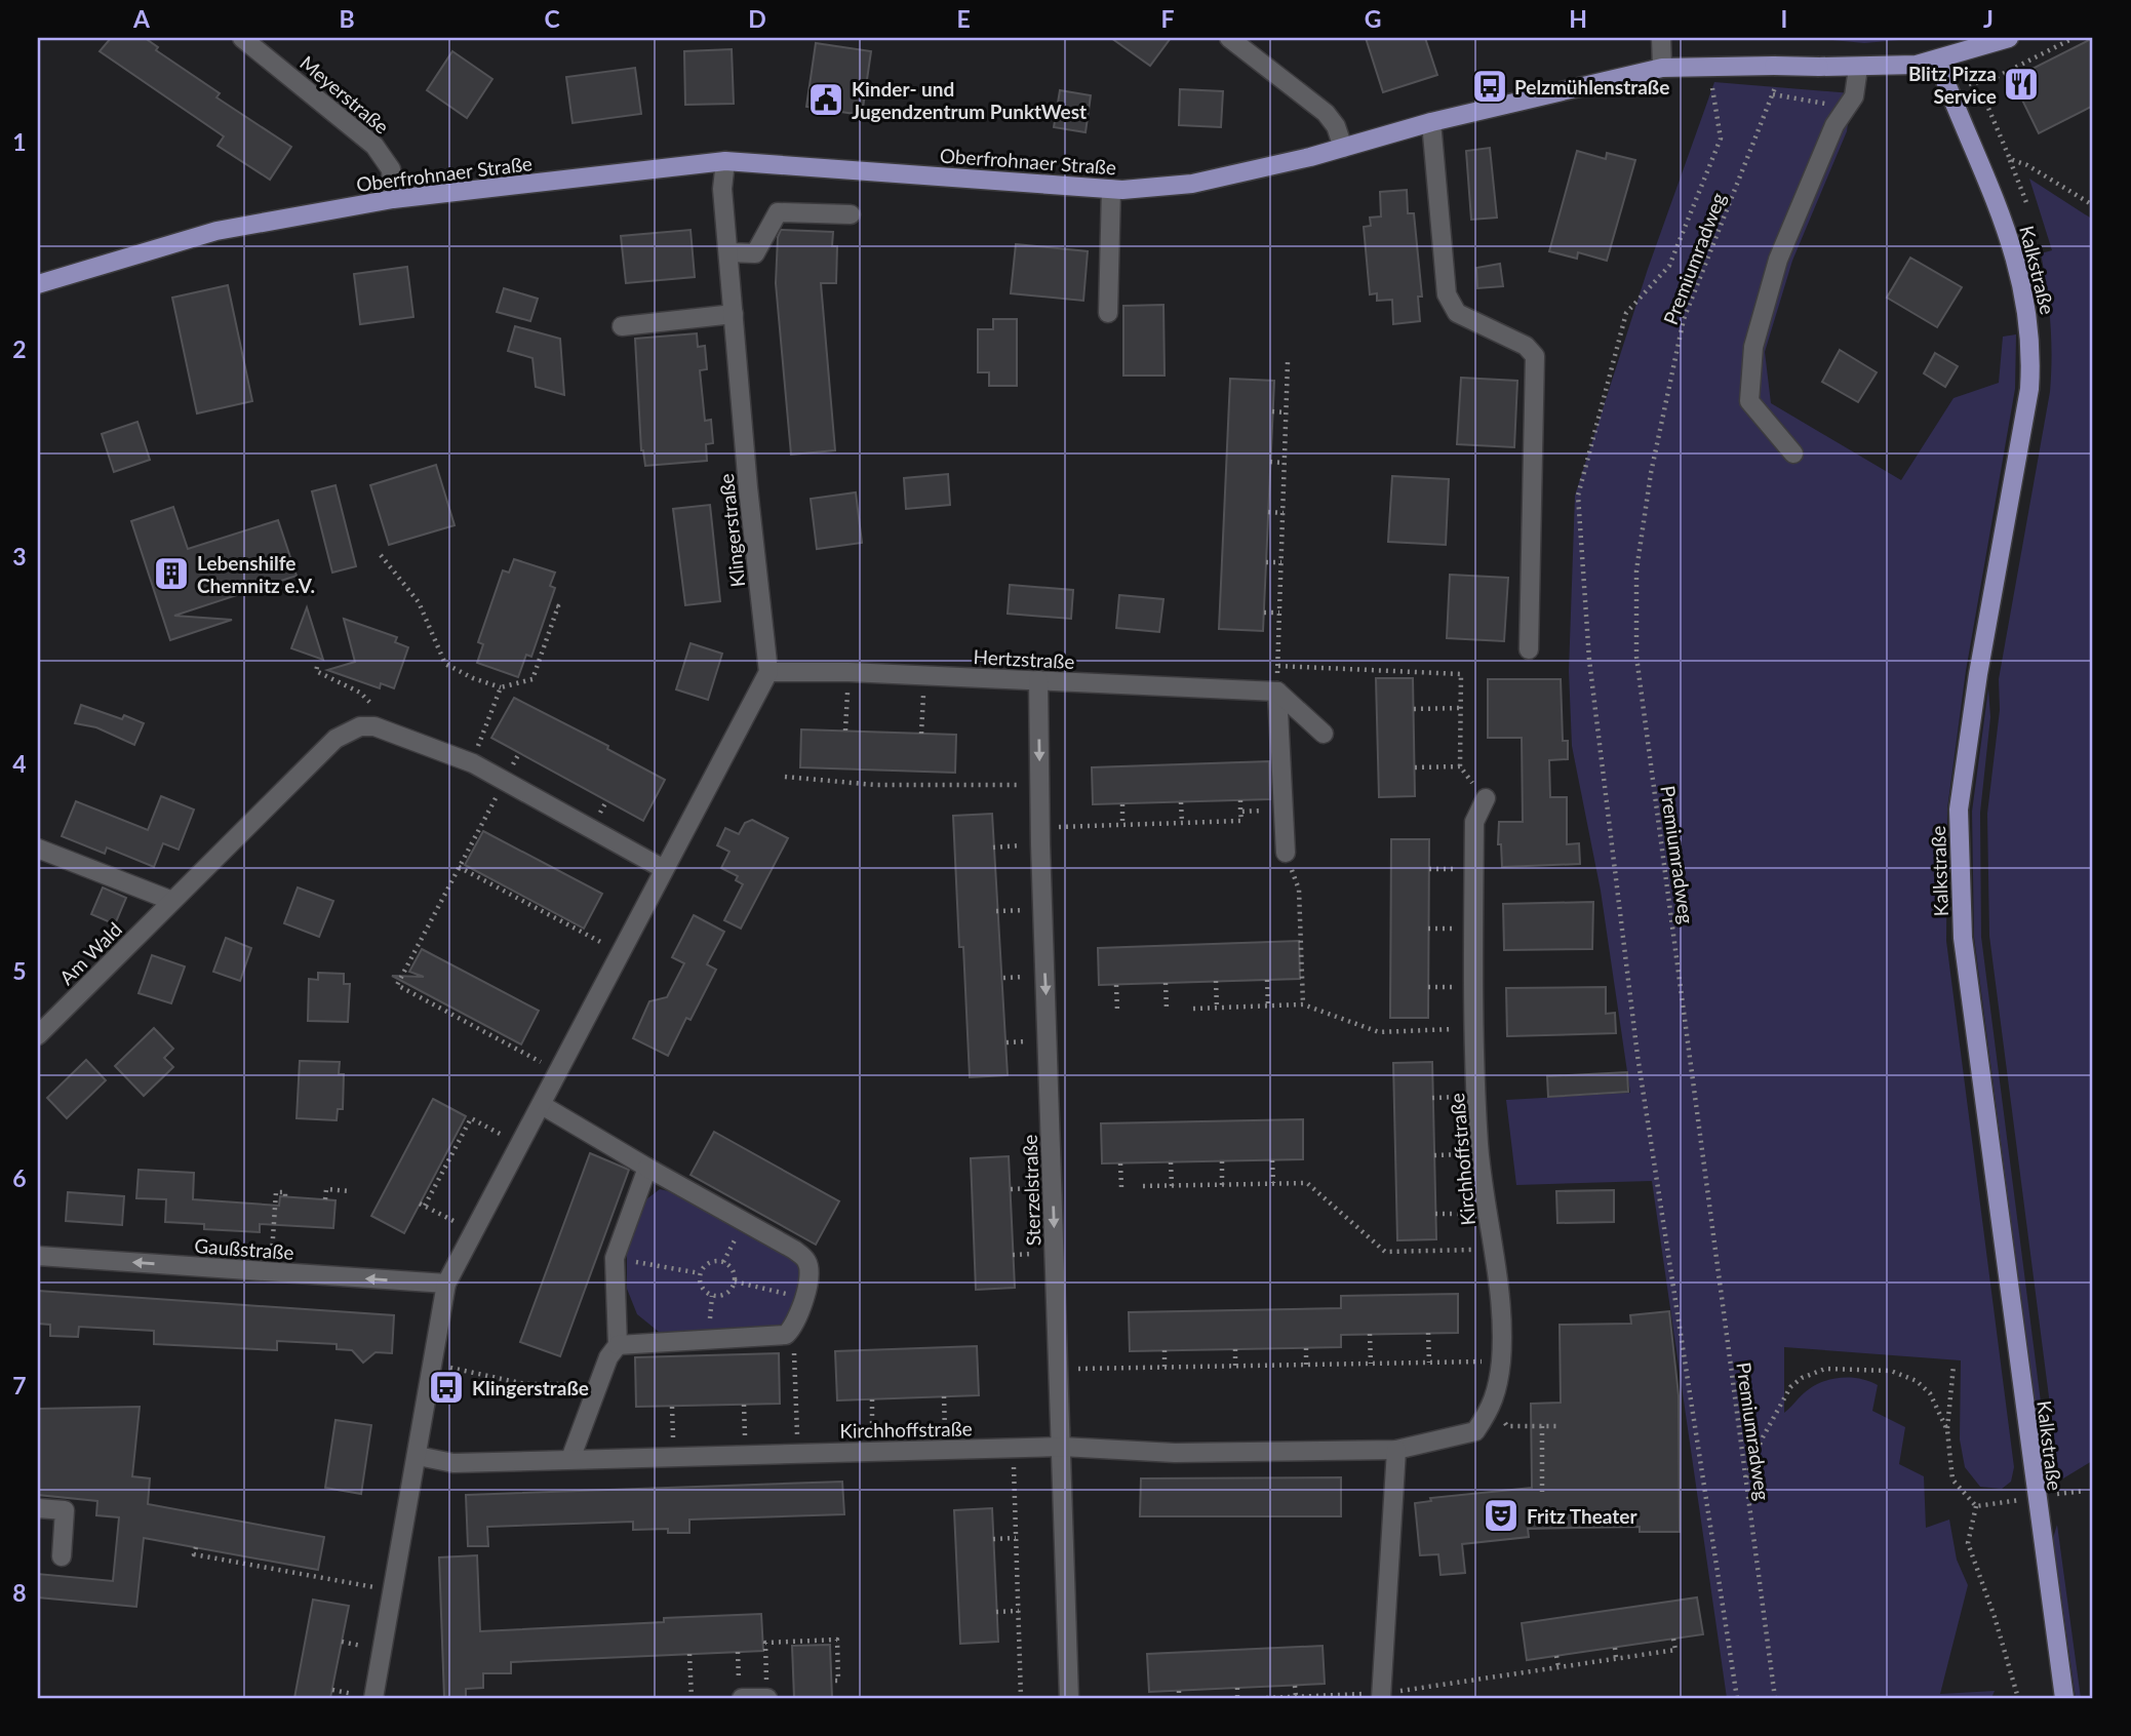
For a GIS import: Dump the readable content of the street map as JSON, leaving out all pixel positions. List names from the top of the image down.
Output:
{
  "streets": {
    "main road": ["Oberfrohnaer Straße", "Kalkstraße"],
    "street": [
      "Meyerstraße",
      "Klingerstraße",
      "Hertzstraße",
      "Am Wald",
      "Kirchhoffstraße",
      "Sterzelstraße",
      "Gaußstraße"
    ],
    "path": ["Premiumradweg"]
  },
  "crossings": [
    ["Meyerstraße", "Oberfrohnaer Straße"],
    ["Oberfrohnaer Straße", "Premiumradweg"],
    ["Oberfrohnaer Straße", "Kalkstraße"],
    ["Oberfrohnaer Straße", "Klingerstraße"],
    ["Klingerstraße", "Hertzstraße"],
    ["Hertzstraße", "Sterzelstraße"],
    ["Kirchhoffstraße", "Sterzelstraße"]
  ],
  "one_way": ["Sterzelstraße", "Gaußstraße"],
  "places": {
    "restaurant": ["Blitz Pizza Service"],
    "bus stop": ["Pelzmühlenstraße", "Klingerstraße"],
    "public building": ["Kinder- und Jugendzentrum PunktWest"],
    "building": ["Lebenshilfe Chemnitz e.V."],
    "theatre": ["Fritz Theater"]
  },
  "grid": {
    "columns": [
      "A",
      "B",
      "C",
      "D",
      "E",
      "F",
      "G",
      "H",
      "I",
      "J"
    ],
    "rows": [
      "1",
      "2",
      "3",
      "4",
      "5",
      "6",
      "7",
      "8"
    ]
  }
}
